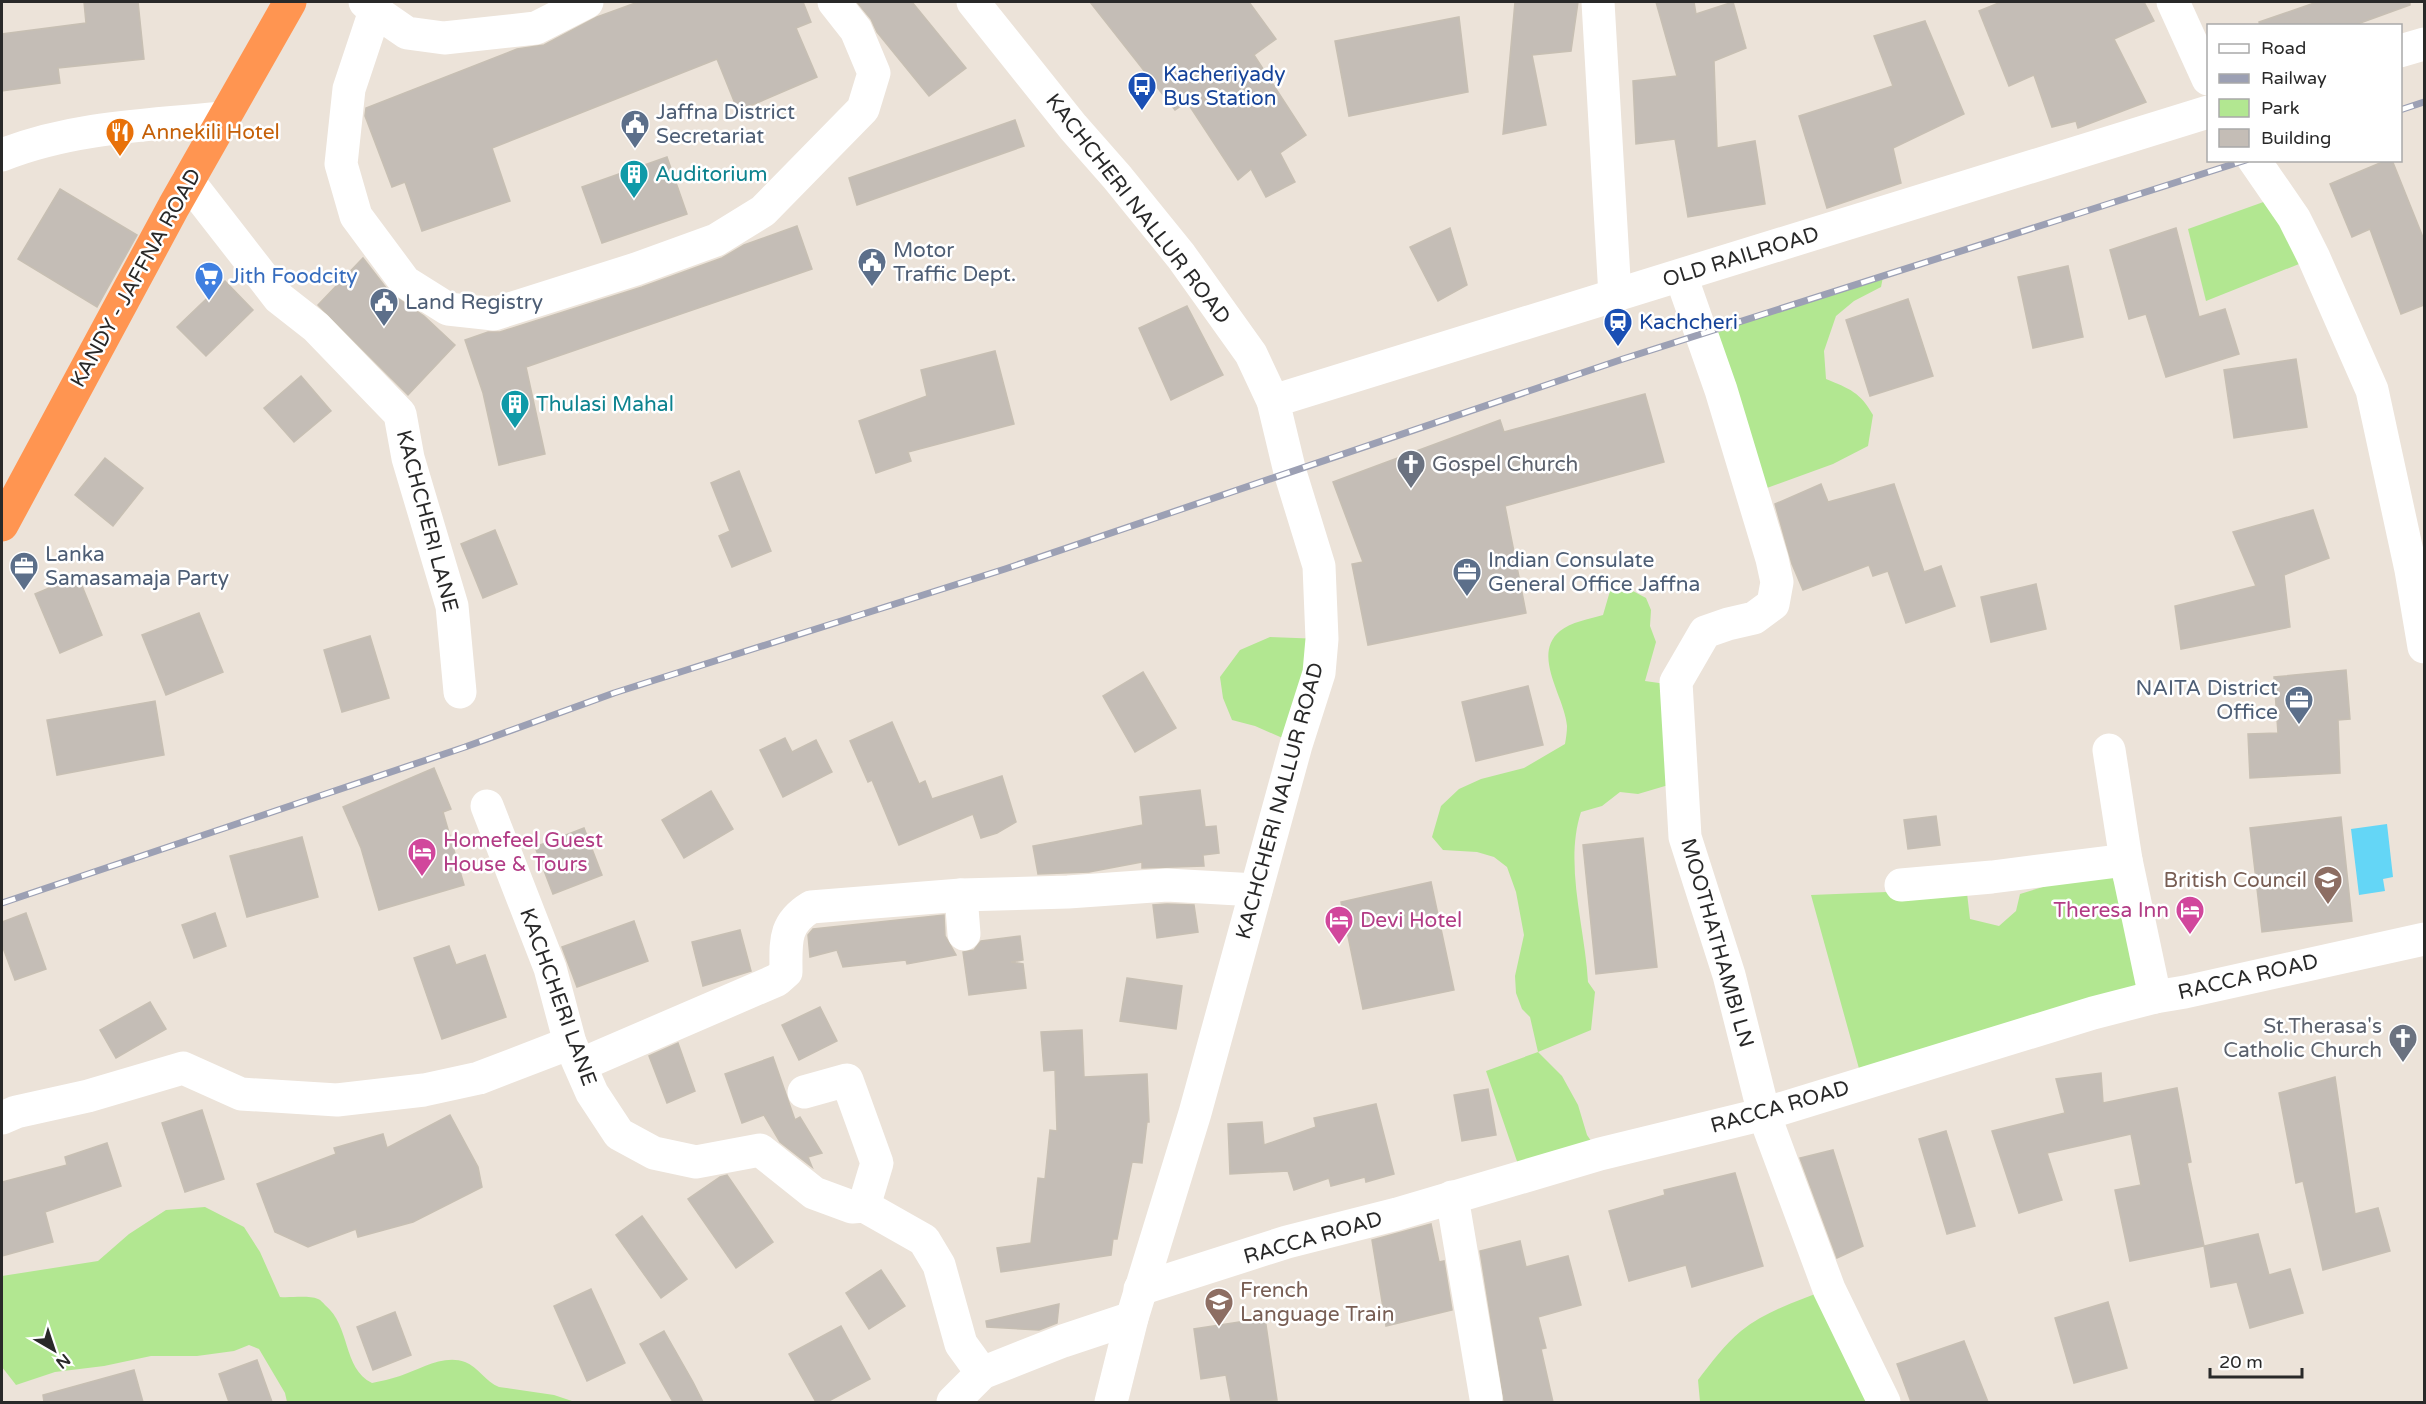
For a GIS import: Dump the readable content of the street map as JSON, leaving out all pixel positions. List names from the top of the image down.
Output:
{
  "streets": {
    "highway": ["KANDY - JAFFNA ROAD"],
    "street": [
      "KACHCHERI NALLUR ROAD",
      "OLD RAILROAD",
      "KACHCHERI LANE",
      "MOOTHATHAMBI LN",
      "RACCA ROAD"
    ]
  },
  "crossings": [
    ["KACHCHERI NALLUR ROAD", "OLD RAILROAD"],
    ["KACHCHERI NALLUR ROAD", "RACCA ROAD"],
    ["OLD RAILROAD", "MOOTHATHAMBI LN"],
    ["KANDY - JAFFNA ROAD", "KACHCHERI LANE"],
    ["KACHCHERI LANE", "RACCA ROAD"],
    ["MOOTHATHAMBI LN", "RACCA ROAD"]
  ],
  "places": {
    "bus stop": ["Kacheriyady Bus Station"],
    "public building": ["Jaffna District Secretariat", "Motor Traffic Dept.", "Land Registry"],
    "restaurant": ["Annekili Hotel"],
    "building": ["Auditorium", "Thulasi Mahal"],
    "supermarket": ["Jith Foodcity"],
    "station": ["Kachcheri"],
    "church": ["Gospel Church", "St.Therasa's Catholic Church"],
    "office": ["Lanka Samasamaja Party", "Indian Consulate General Office Jaffna", "NAITA District Office"],
    "hotel": ["Homefeel Guest House & Tours", "Theresa Inn", "Devi Hotel"],
    "school or university": ["British Council", "French Language Train"]
  },
  "legend": [
    "Road",
    "Railway",
    "Park",
    "Building"
  ],
  "scale_bar": "20 m",
  "north": "bottom right"
}
